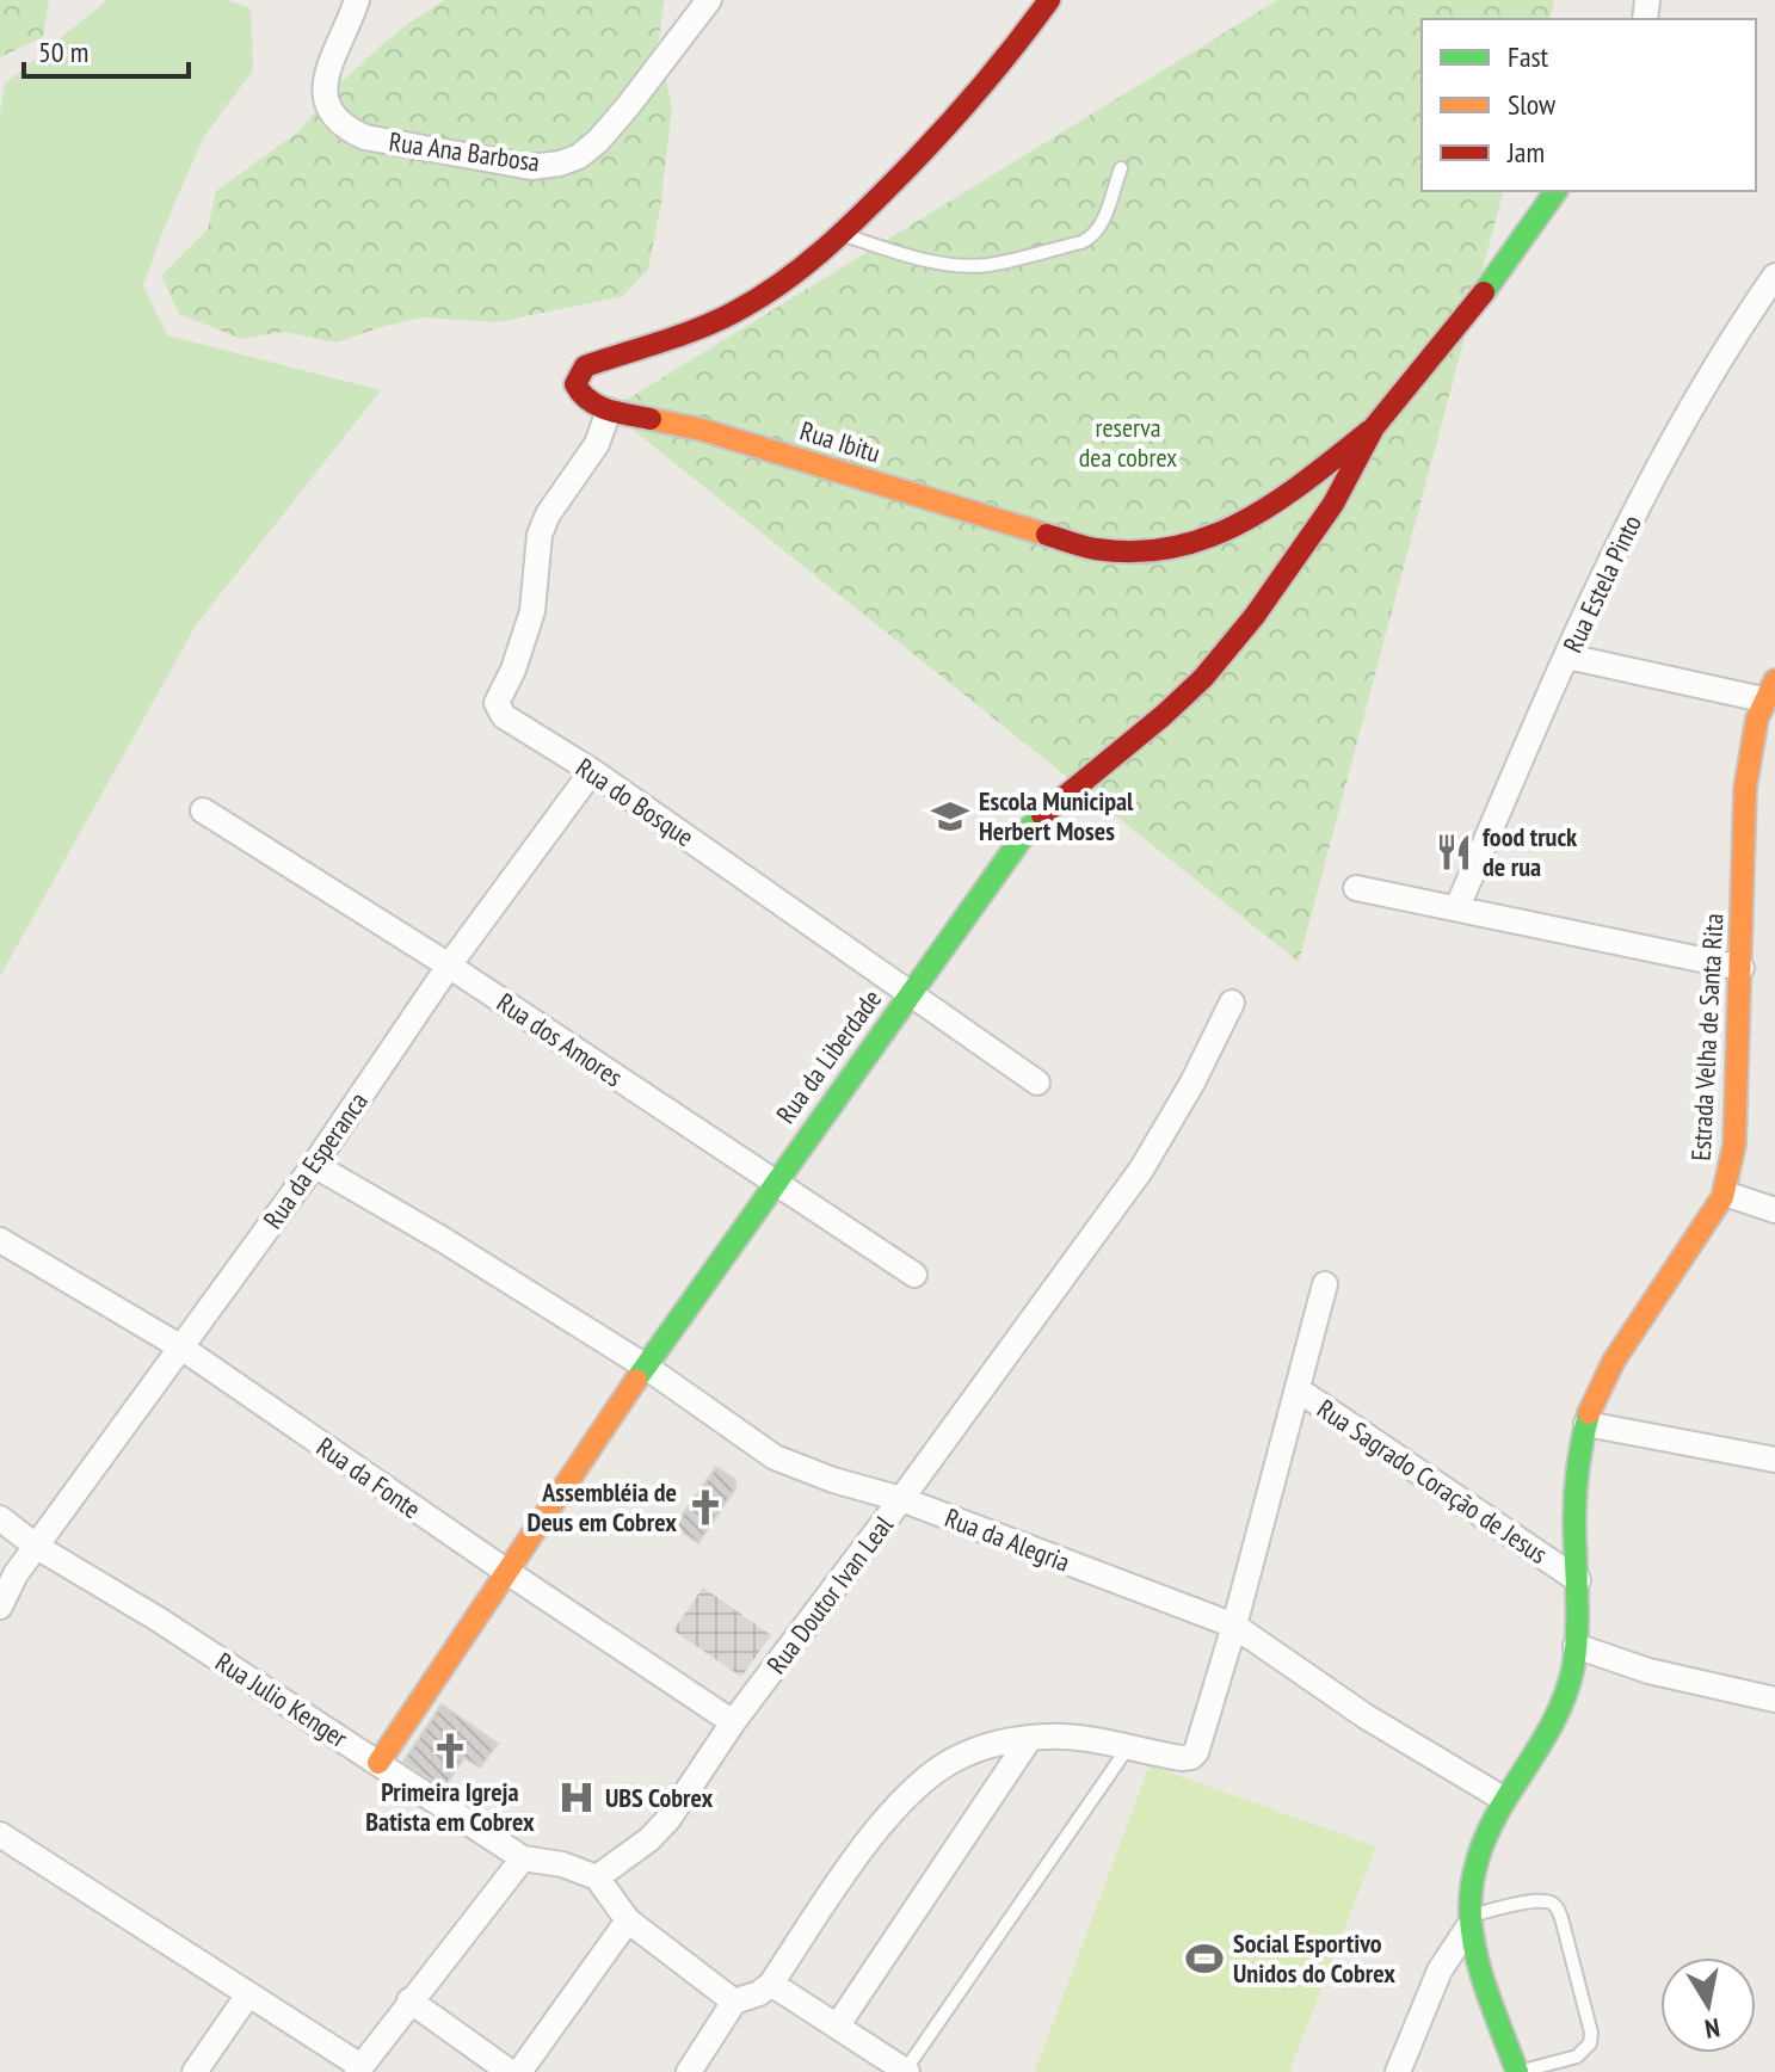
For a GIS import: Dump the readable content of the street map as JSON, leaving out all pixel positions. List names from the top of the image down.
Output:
{
  "streets": {
    "street": [
      "Rua Ana Barbosa",
      "Rua Ibitu",
      "Rua Estela Pinto",
      "Rua do Bosque",
      "Estrada Velha de Santa Rita",
      "Rua dos Amores",
      "Rua da Liberdade",
      "Rua da Esperanca",
      "Rua da Fonte",
      "Rua Sagrado Coração de Jesus",
      "Rua da Alegria",
      "Rua Doutor Ivan Leal",
      "Rua Julio Kenger"
    ]
  },
  "crossings": [
    ["Rua Ibitu", "Rua do Bosque"],
    ["Rua Ibitu", "Rua da Liberdade"],
    ["Rua do Bosque", "Rua da Liberdade"],
    ["Rua do Bosque", "Rua da Esperanca"],
    ["Estrada Velha de Santa Rita", "Rua Sagrado Coração de Jesus"],
    ["Estrada Velha de Santa Rita", "Rua da Alegria"],
    ["Rua dos Amores", "Rua da Liberdade"],
    ["Rua dos Amores", "Rua da Esperanca"],
    ["Rua da Liberdade", "Rua da Fonte"],
    ["Rua da Liberdade", "Rua da Alegria"],
    ["Rua da Liberdade", "Rua Julio Kenger"],
    ["Rua da Esperanca", "Rua da Fonte"],
    ["Rua da Esperanca", "Rua da Alegria"],
    ["Rua da Esperanca", "Rua Julio Kenger"],
    ["Rua da Fonte", "Rua Doutor Ivan Leal"],
    ["Rua Sagrado Coração de Jesus", "Rua da Alegria"],
    ["Rua da Alegria", "Rua Doutor Ivan Leal"]
  ],
  "parks": ["reserva dea cobrex"],
  "places": {
    "school or university": ["Escola Municipal Herbert Moses"],
    "restaurant": ["food truck de rua"],
    "church": ["Assembléia de Deus em Cobrex", "Primeira Igreja Batista em Cobrex"],
    "hospital": ["UBS Cobrex"],
    "sports": ["Social Esportivo Unidos do Cobrex"]
  },
  "legend": ["Fast", "Slow", "Jam"],
  "scale_bar": "50 m",
  "north": "bottom"
}
